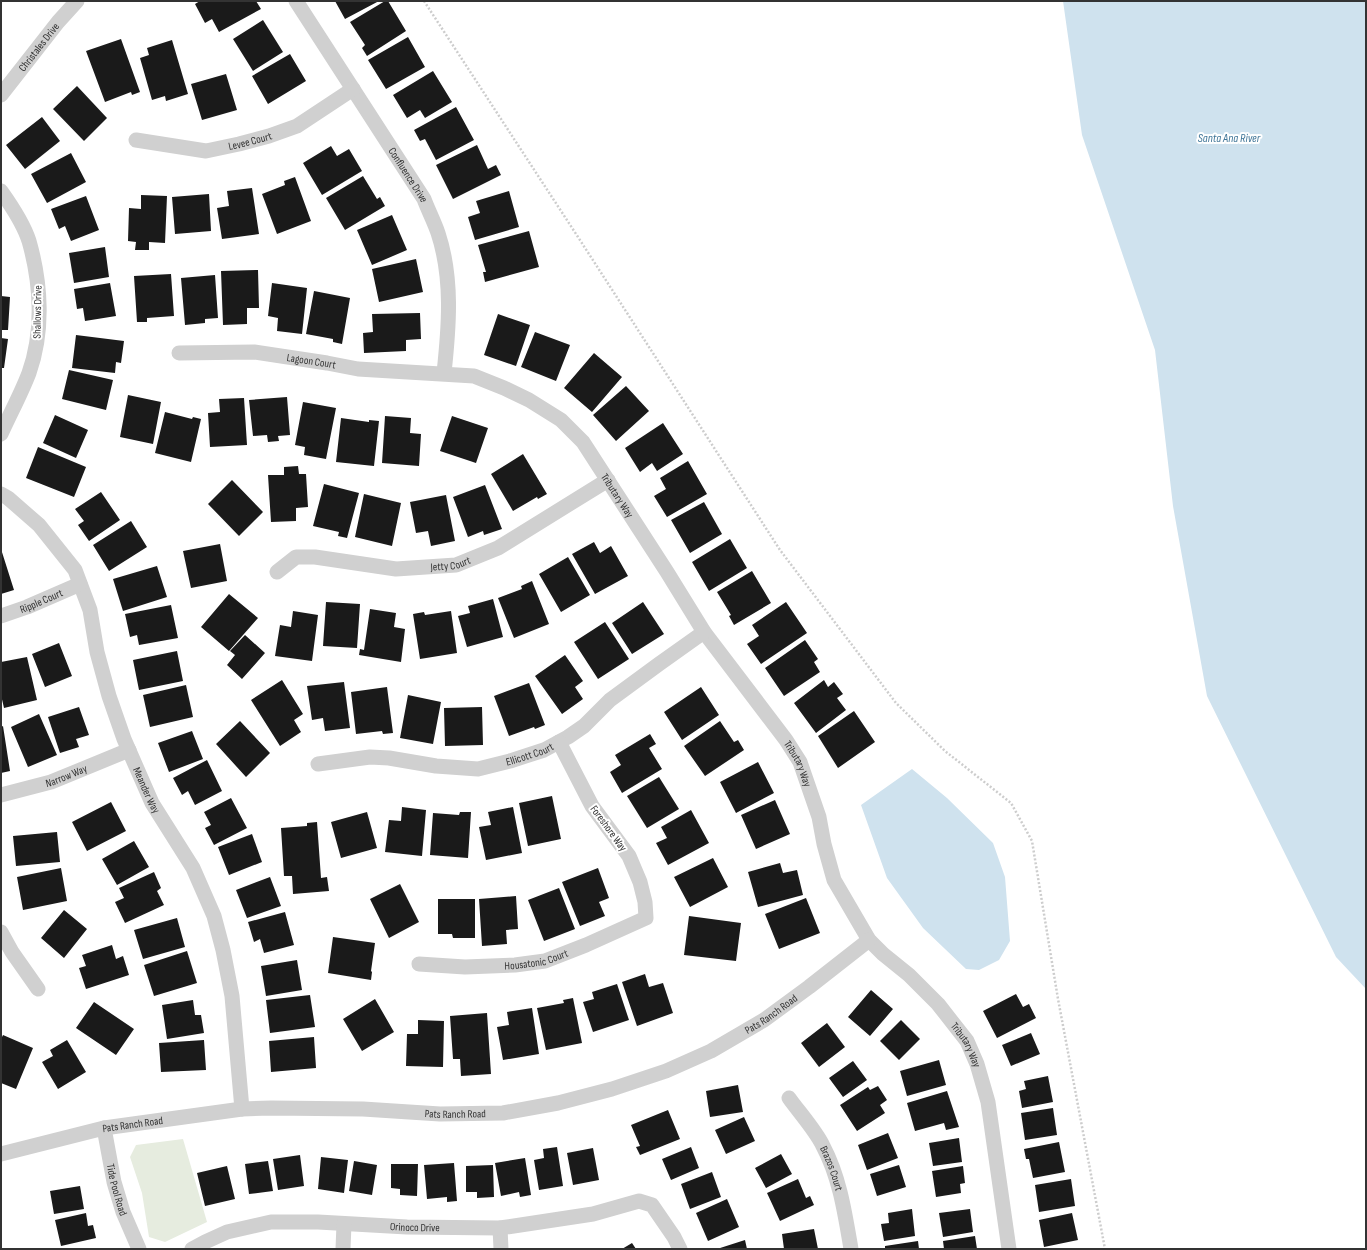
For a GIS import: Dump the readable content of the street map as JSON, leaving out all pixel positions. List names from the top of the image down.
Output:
{
  "streets": {
    "street": [
      "Christales Drive",
      "Levee Court",
      "Confluence Drive",
      "Shallows Drive",
      "Lagoon Court",
      "Tributary Way",
      "Jetty Court",
      "Ripple Court",
      "Ellicott Court",
      "Narrow Way",
      "Meander Way",
      "Foreshore Way",
      "Housatonic Court",
      "Pats Ranch Road",
      "Brazos Court",
      "Tide Pool Road",
      "Orinoco Drive"
    ]
  },
  "crossings": [
    ["Levee Court", "Confluence Drive"],
    ["Confluence Drive", "Lagoon Court"],
    ["Confluence Drive", "Tributary Way"],
    ["Lagoon Court", "Tributary Way"],
    ["Tributary Way", "Jetty Court"],
    ["Tributary Way", "Ellicott Court"],
    ["Tributary Way", "Pats Ranch Road"],
    ["Ripple Court", "Meander Way"],
    ["Ellicott Court", "Foreshore Way"],
    ["Narrow Way", "Meander Way"],
    ["Meander Way", "Pats Ranch Road"],
    ["Foreshore Way", "Housatonic Court"],
    ["Pats Ranch Road", "Tide Pool Road"]
  ],
  "water": ["Santa Ana River"]
}
